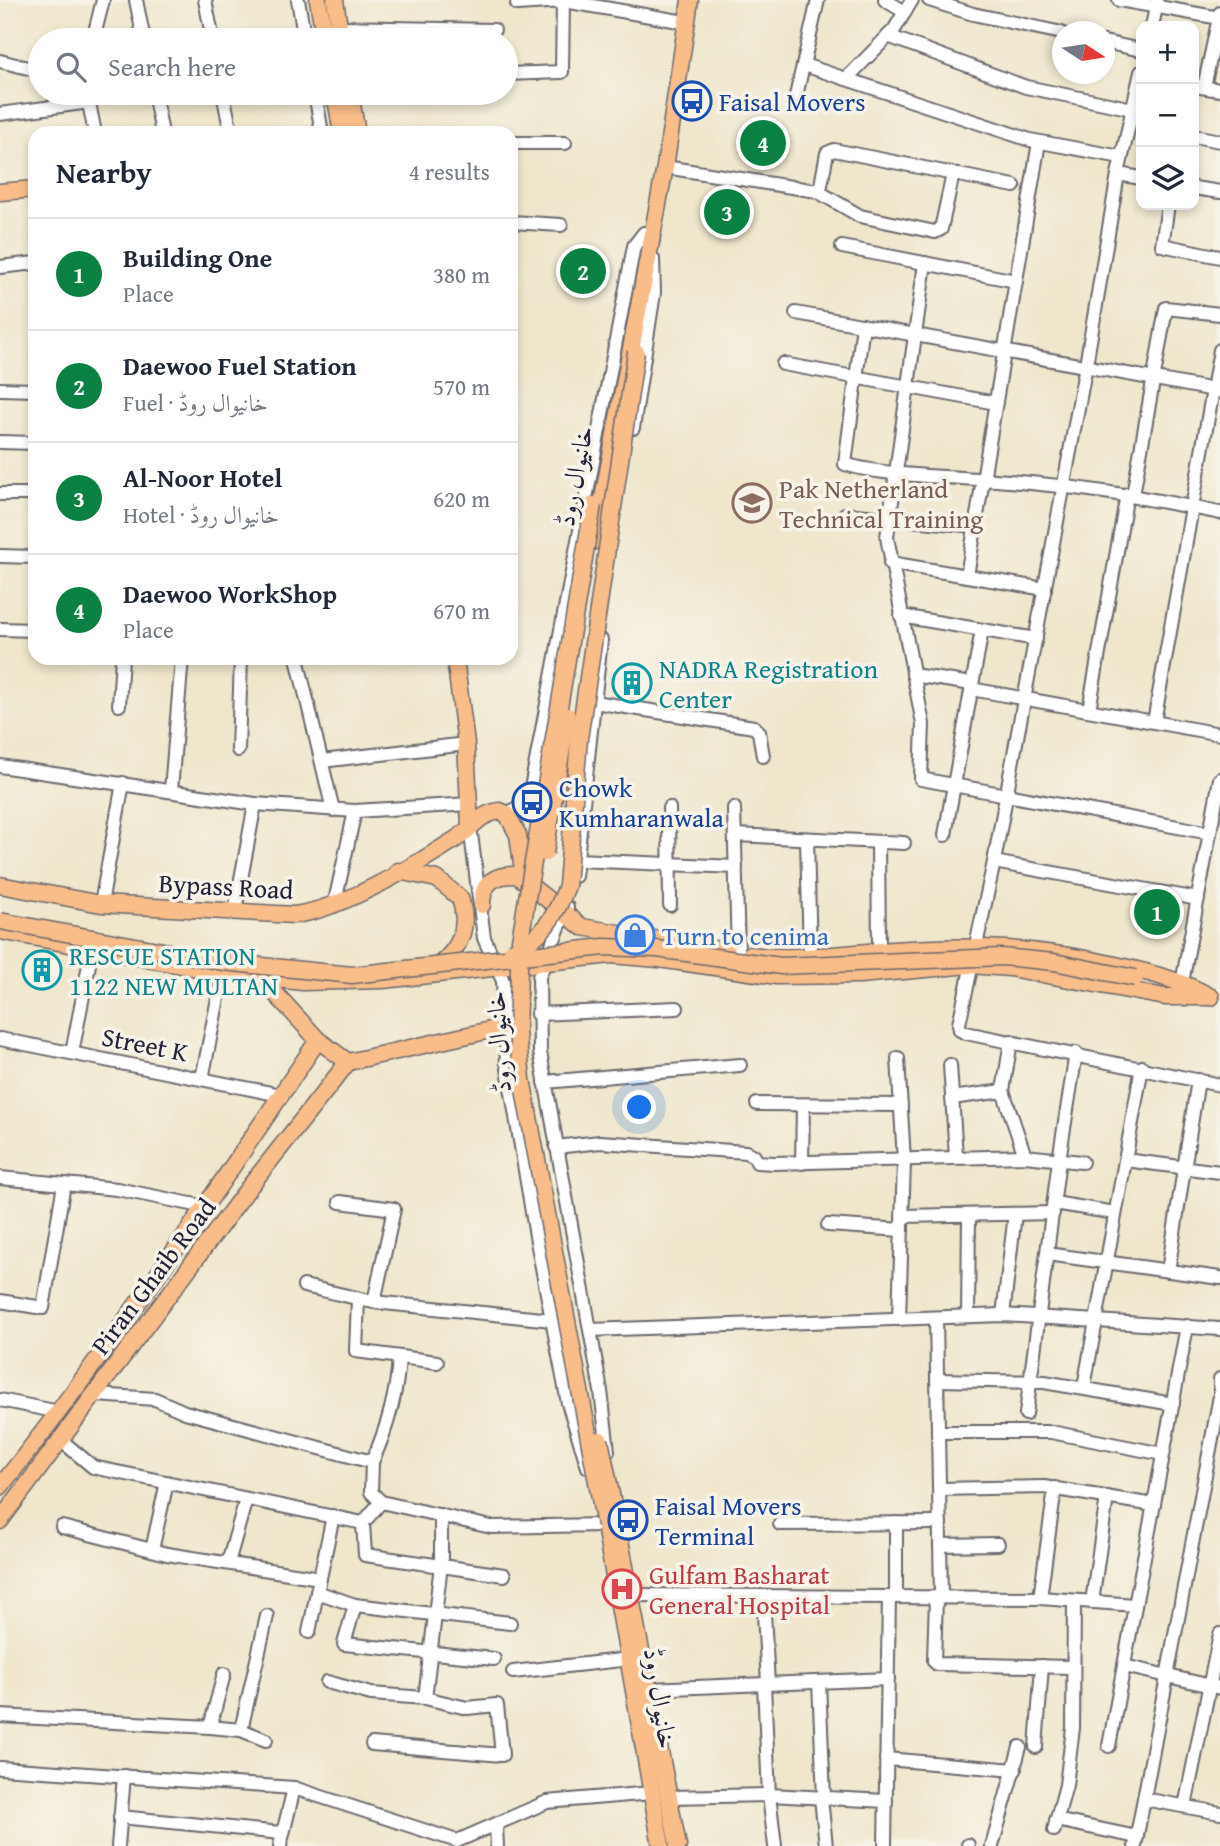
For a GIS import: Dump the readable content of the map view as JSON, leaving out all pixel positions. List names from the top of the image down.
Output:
{
  "streets": {
    "main road": ["خانیوال روڈ", "Bypass Road", "Piran Ghaib Road"],
    "street": ["Street K"]
  },
  "crossings": [
    ["Street K", "Piran Ghaib Road"]
  ],
  "places": {
    "bus stop": ["Faisal Movers", "Chowk Kumharanwala", "Faisal Movers Terminal"],
    "school or university": ["Pak Netherland Technical Training"],
    "building": ["NADRA Registration Center", "RESCUE STATION 1122 NEW MULTAN"],
    "shop": ["Turn to cenima"],
    "hospital": ["Gulfam Basharat General Hospital"]
  },
  "north": "right",
  "page": {
    "map_buttons": ["+", "−"],
    "search": "Search here",
    "pins": [
      "4",
      "3",
      "2",
      "1"
    ],
    "heading": ["Nearby", "4 results"],
    "list": [
      {
        "mark": "1",
        "name": "Building One",
        "note": "Place",
        "value": "380 m"
      },
      {
        "mark": "2",
        "name": "Daewoo Fuel Station",
        "note": "Fuel · خانیوال روڈ",
        "value": "570 m"
      },
      {
        "mark": "3",
        "name": "Al-Noor Hotel",
        "note": "Hotel · خانیوال روڈ",
        "value": "620 m"
      },
      {
        "mark": "4",
        "name": "Daewoo WorkShop",
        "note": "Place",
        "value": "670 m"
      }
    ]
  }
}
